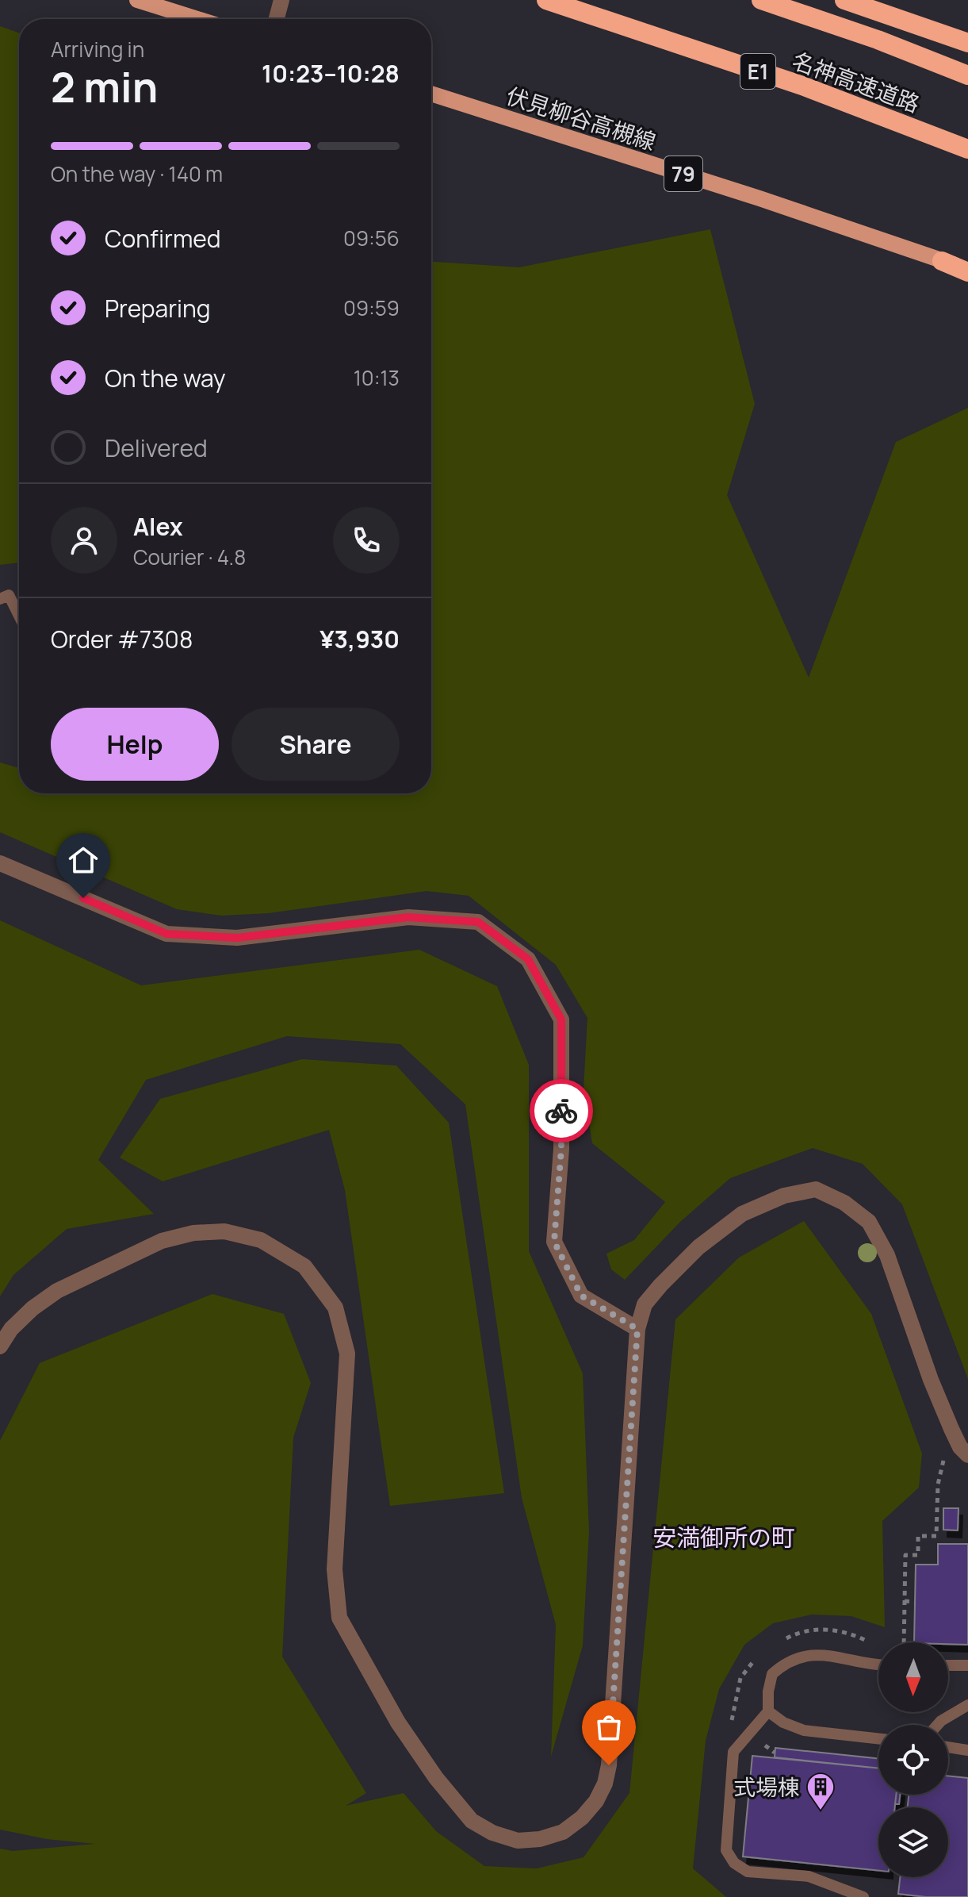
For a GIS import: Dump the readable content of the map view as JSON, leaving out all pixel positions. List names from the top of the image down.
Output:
{
  "streets": {
    "highway": ["E1", "名神高速道路"],
    "main road": ["伏見柳谷高槻線", "79"]
  },
  "districts": ["安満御所の町"],
  "places": {
    "building": ["式場棟"]
  },
  "north": "bottom",
  "page": {
    "heading": ["2 min", "Arriving in", "10:23–10:28"],
    "panel": [
      "Alex",
      "Courier · 4.8",
      "Order #7308",
      "¥3,930"
    ],
    "bar": "On the way · 140 m",
    "list": [
      ["Confirmed", "09:56"],
      ["Preparing", "09:59"],
      ["On the way", "10:13"],
      "Delivered"
    ],
    "buttons": ["Help", "Share"]
  }
}
